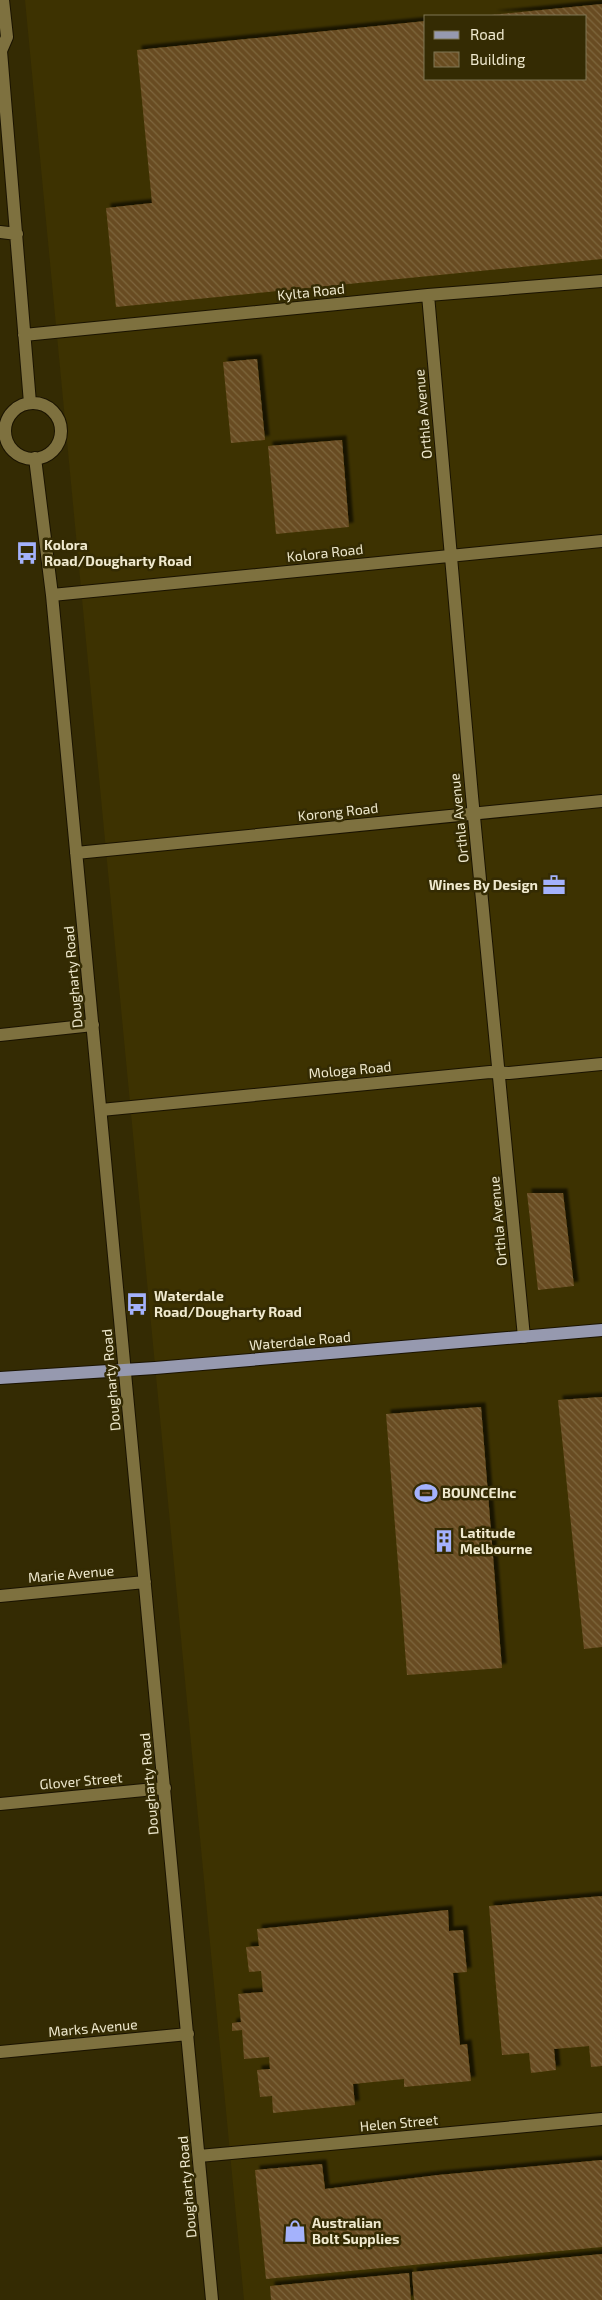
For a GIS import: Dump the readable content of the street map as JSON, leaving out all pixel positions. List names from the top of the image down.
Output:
{
  "streets": {
    "main road": ["Waterdale Road"],
    "street": [
      "Kylta Road",
      "Orthla Avenue",
      "Kolora Road",
      "Korong Road",
      "Dougharty Road",
      "Mologa Road",
      "Marie Avenue",
      "Glover Street",
      "Marks Avenue",
      "Helen Street"
    ]
  },
  "crossings": [
    ["Kylta Road", "Orthla Avenue"],
    ["Orthla Avenue", "Kolora Road"],
    ["Orthla Avenue", "Korong Road"],
    ["Orthla Avenue", "Mologa Road"],
    ["Orthla Avenue", "Waterdale Road"],
    ["Kolora Road", "Dougharty Road"],
    ["Korong Road", "Dougharty Road"],
    ["Dougharty Road", "Mologa Road"],
    ["Dougharty Road", "Waterdale Road"],
    ["Dougharty Road", "Marie Avenue"],
    ["Dougharty Road", "Glover Street"],
    ["Dougharty Road", "Marks Avenue"],
    ["Dougharty Road", "Helen Street"]
  ],
  "places": {
    "bus stop": ["Kolora Road/Dougharty Road", "Waterdale Road/Dougharty Road"],
    "office": ["Wines By Design"],
    "sports": ["BOUNCEInc"],
    "building": ["Latitude Melbourne"],
    "shop": ["Australian Bolt Supplies"]
  },
  "legend": ["Road", "Building"]
}
